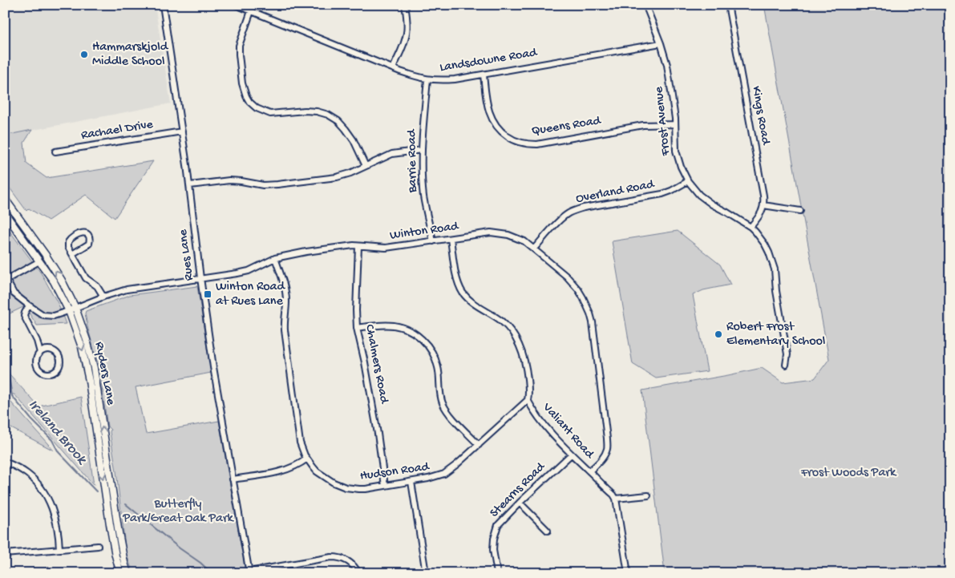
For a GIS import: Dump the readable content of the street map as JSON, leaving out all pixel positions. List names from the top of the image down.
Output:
{
  "streets": {
    "main road": ["Ryders Lane"],
    "street": [
      "Landsdowne Road",
      "Kings Road",
      "Frost Avenue",
      "Queens Road",
      "Rachael Drive",
      "Barrie Road",
      "Overland Road",
      "Winton Road",
      "Rues Lane",
      "Chalmers Road",
      "Valiant Road",
      "Hudson Road",
      "Stearns Road"
    ]
  },
  "crossings": [
    ["Landsdowne Road", "Frost Avenue"],
    ["Landsdowne Road", "Queens Road"],
    ["Landsdowne Road", "Barrie Road"],
    ["Frost Avenue", "Queens Road"],
    ["Frost Avenue", "Overland Road"],
    ["Rachael Drive", "Rues Lane"],
    ["Barrie Road", "Winton Road"],
    ["Overland Road", "Winton Road"],
    ["Winton Road", "Rues Lane"],
    ["Winton Road", "Chalmers Road"],
    ["Winton Road", "Ryders Lane"],
    ["Winton Road", "Valiant Road"],
    ["Winton Road", "Hudson Road"],
    ["Chalmers Road", "Hudson Road"],
    ["Valiant Road", "Hudson Road"],
    ["Valiant Road", "Stearns Road"]
  ],
  "water": ["Ireland Brook"],
  "parks": ["Frost Woods Park", "Butterfly Park/Great Oak Park"],
  "places": {
    "other": ["Hammarskjold Middle School", "Robert Frost Elementary School"],
    "transit": ["Winton Road at Rues Lane"]
  }
}
